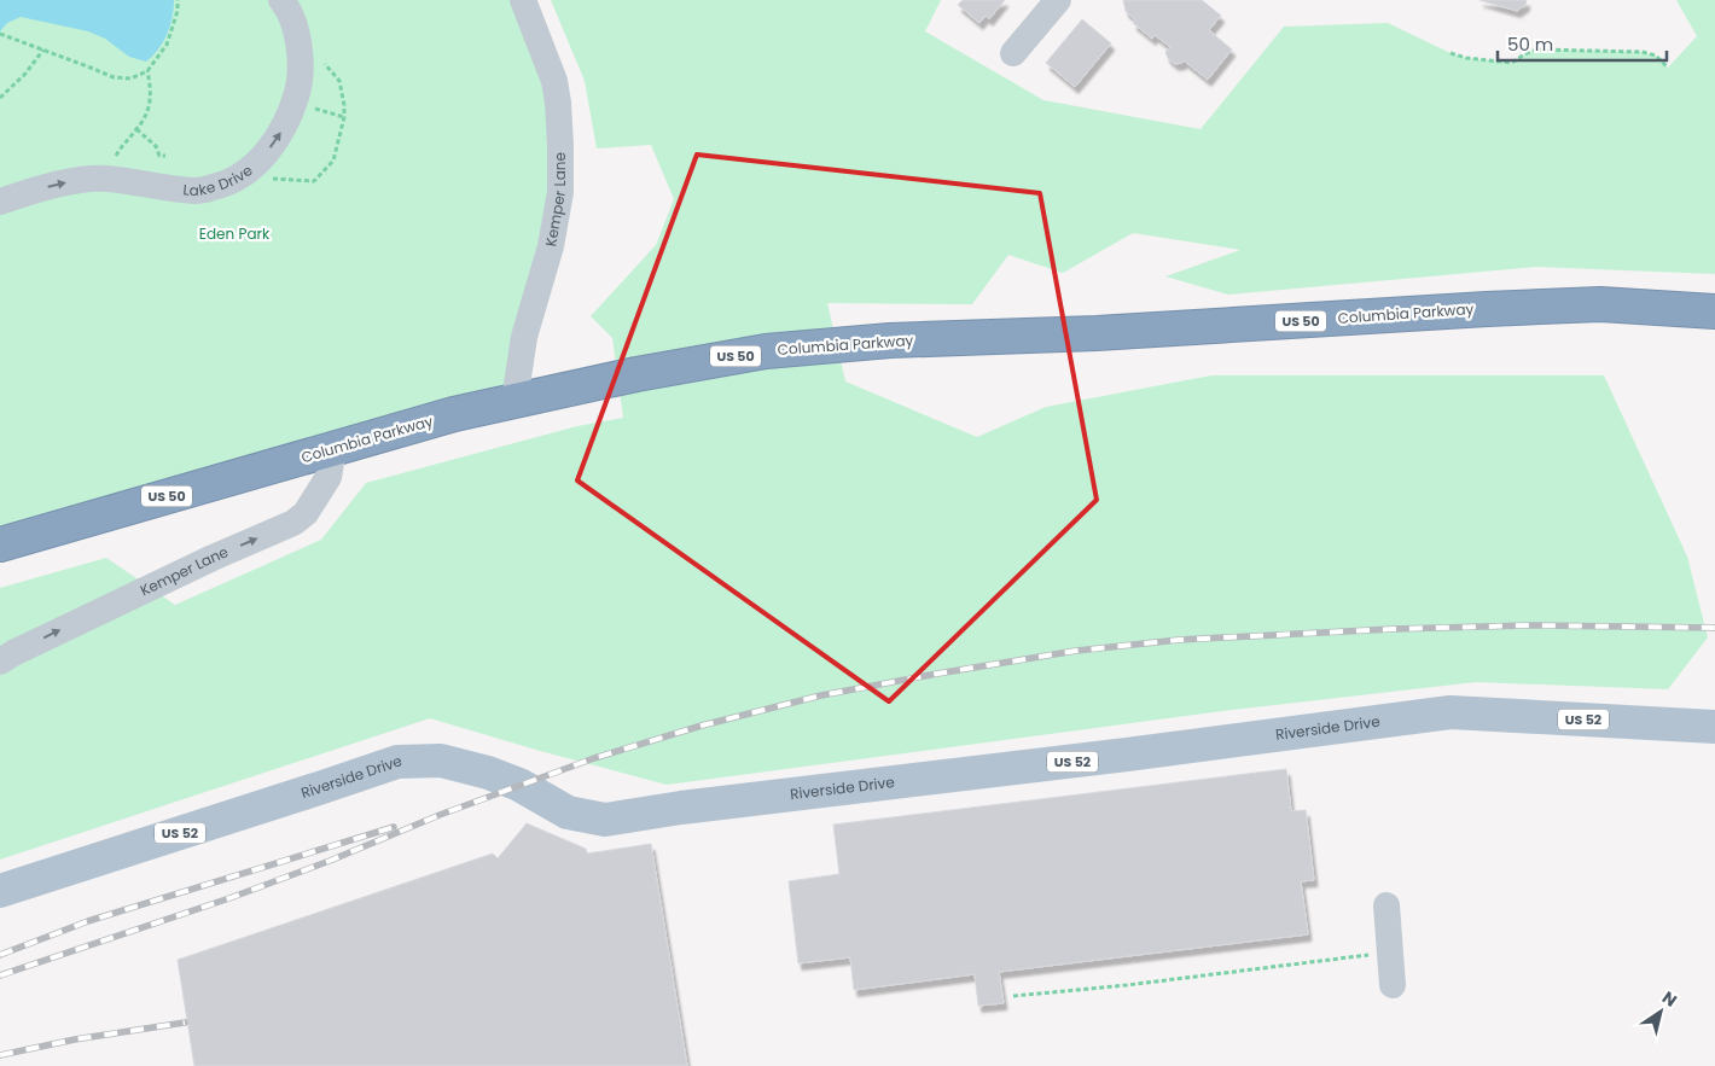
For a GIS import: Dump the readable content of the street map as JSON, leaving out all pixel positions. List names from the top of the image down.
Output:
{
  "streets": {
    "highway": ["Columbia Parkway", "US 50"],
    "main road": ["US 52", "Riverside Drive"],
    "street": ["Lake Drive", "Kemper Lane"]
  },
  "crossings": [
    ["Kemper Lane", "Columbia Parkway"]
  ],
  "one_way": ["Lake Drive", "Kemper Lane"],
  "parks": ["Eden Park"],
  "scale_bar": "50 m",
  "north": "top right"
}
